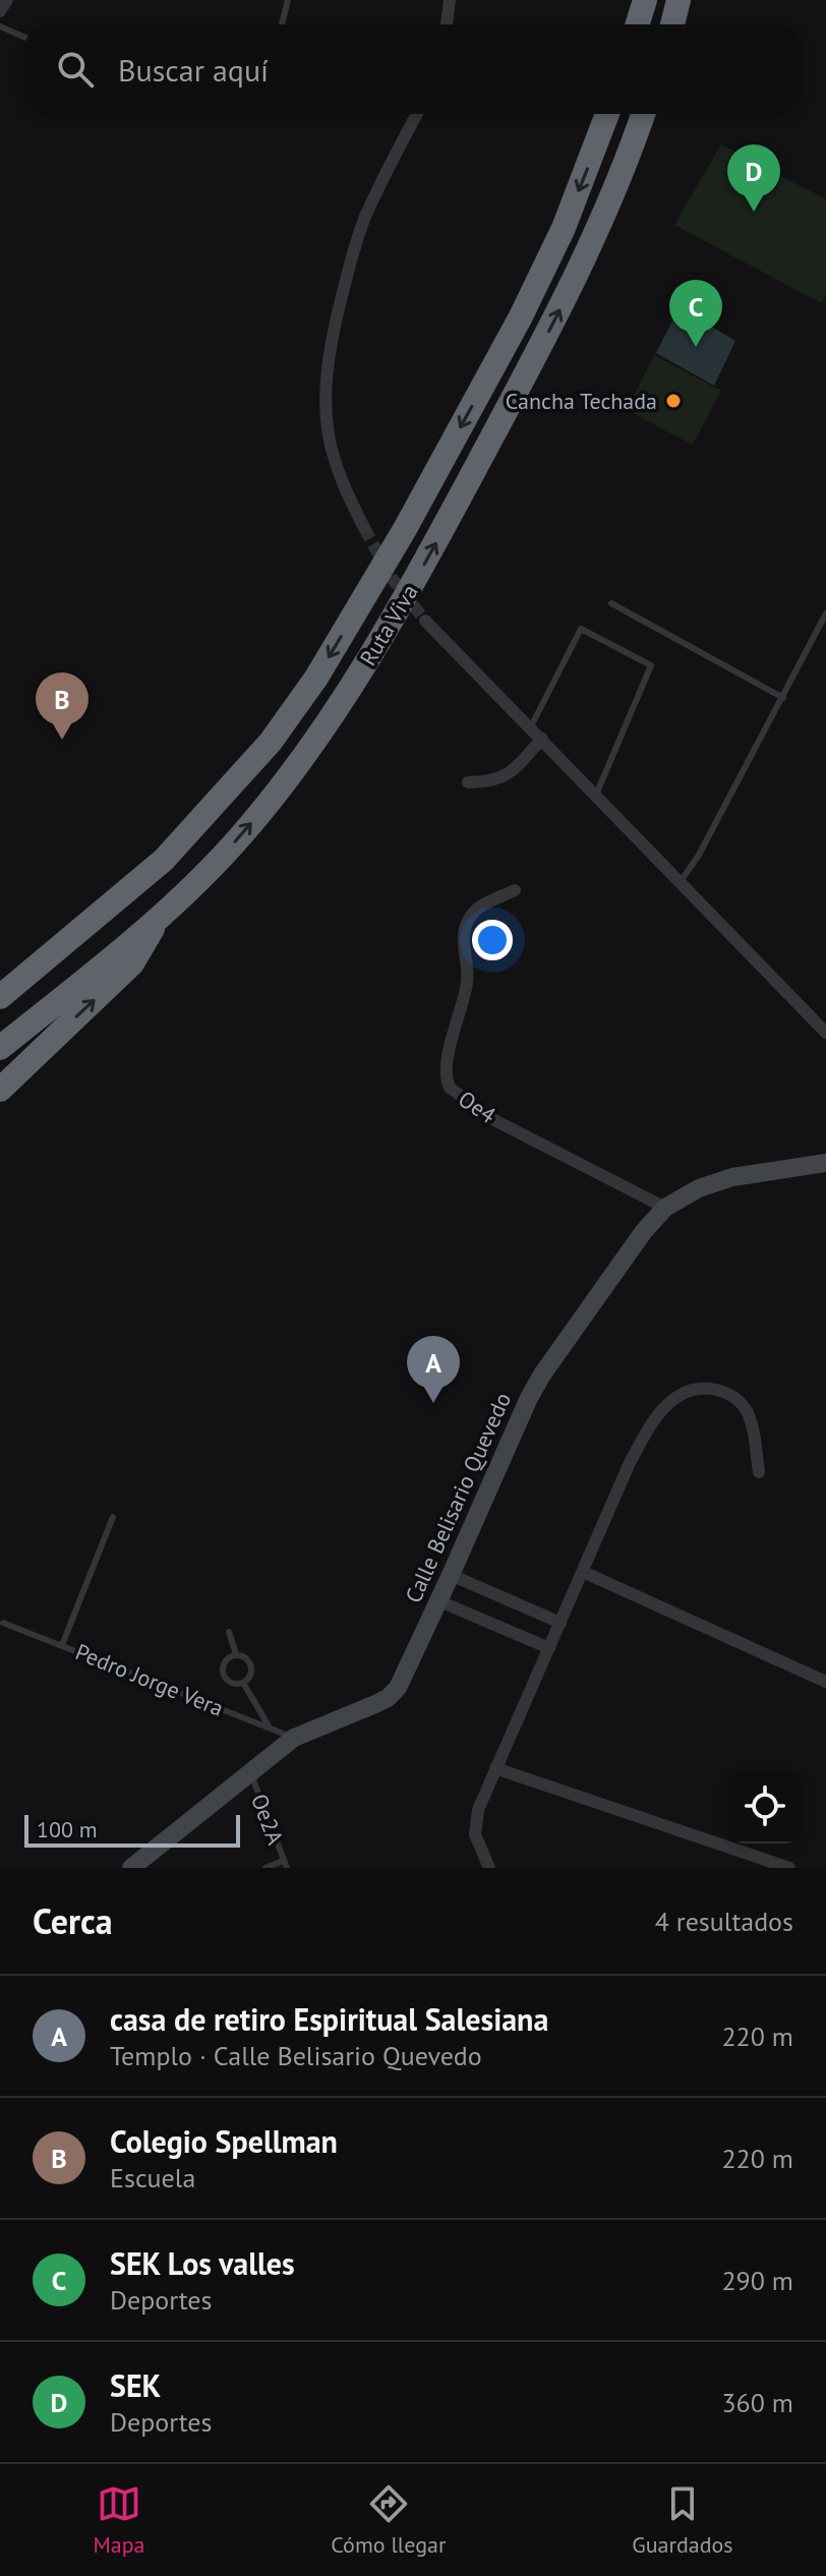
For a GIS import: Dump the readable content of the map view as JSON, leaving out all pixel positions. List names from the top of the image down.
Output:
{
  "streets": {
    "highway": ["Ruta Viva"],
    "street": ["Oe4", "Calle Belisario Quevedo"],
    "lane": ["Pedro Jorge Vera", "Oe2A"]
  },
  "crossings": [
    ["Oe4", "Calle Belisario Quevedo"],
    ["Calle Belisario Quevedo", "Pedro Jorge Vera"],
    ["Calle Belisario Quevedo", "Oe2A"]
  ],
  "places": ["Cancha Techada"],
  "scale_bar": "100 m",
  "page": {
    "search": "Buscar aquí",
    "pins": [
      "D",
      "C",
      "B",
      "A"
    ],
    "scale": "100 m",
    "heading": ["Cerca", "4 resultados"],
    "list": [
      {
        "mark": "A",
        "name": "casa de retiro Espiritual Salesiana",
        "note": "Templo · Calle Belisario Quevedo",
        "value": "220 m"
      },
      {
        "mark": "B",
        "name": "Colegio Spellman",
        "note": "Escuela",
        "value": "220 m"
      },
      {
        "mark": "C",
        "name": "SEK Los valles",
        "note": "Deportes",
        "value": "290 m"
      },
      {
        "mark": "D",
        "name": "SEK",
        "note": "Deportes",
        "value": "360 m"
      }
    ],
    "nav": ["Mapa", "Cómo llegar", "Guardados"]
  }
}
